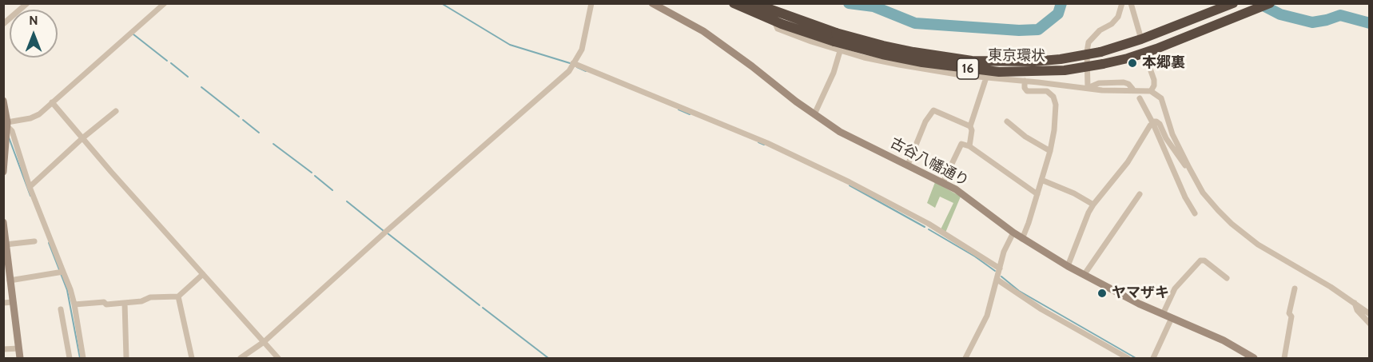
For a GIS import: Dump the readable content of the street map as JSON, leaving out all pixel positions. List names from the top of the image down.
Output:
{
  "streets": {
    "highway": ["東京環状", "16"],
    "street": ["古谷八幡通り"]
  },
  "places": ["本郷裏", "ヤマザキ"],
  "north": "top"
}
